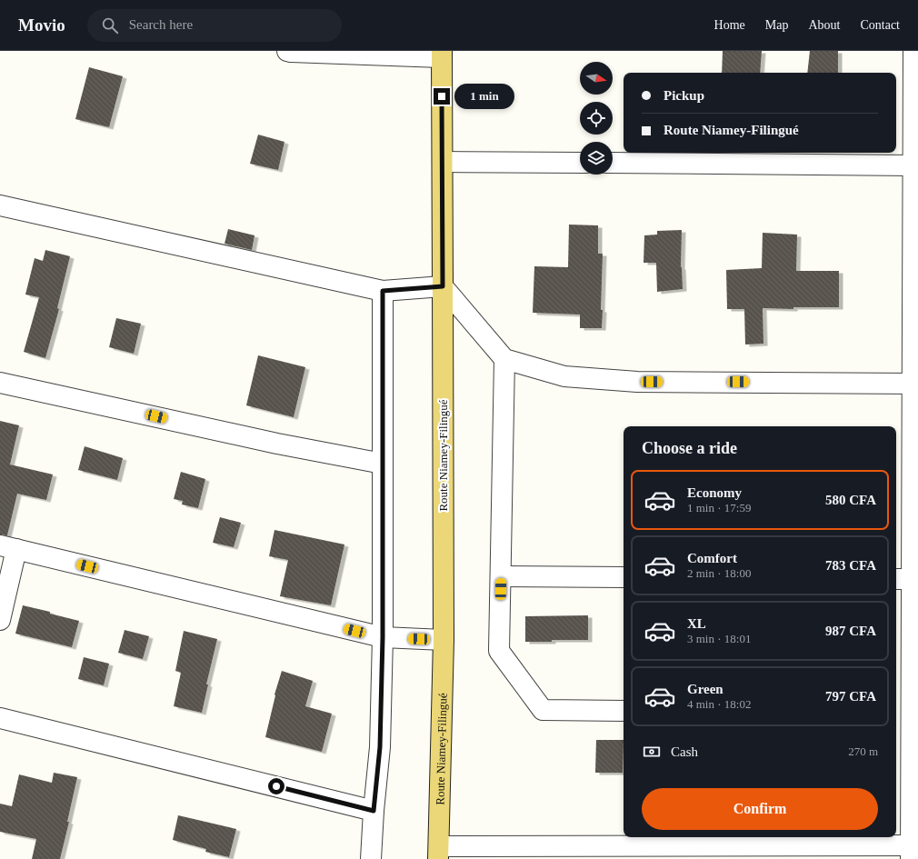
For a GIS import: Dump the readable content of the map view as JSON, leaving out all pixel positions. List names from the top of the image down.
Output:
{
  "streets": {
    "main road": ["Route Niamey-Filingué"]
  },
  "north": "right",
  "page": {
    "header": "Movio",
    "search": "Search here",
    "nav": [
      "Home",
      "Map",
      "About",
      "Contact"
    ],
    "banner": ["Pickup", "Route Niamey-Filingué"],
    "bubble": "1 min",
    "heading": "Choose a ride",
    "list": [
      {
        "name": "Economy",
        "note": "1 min · 17:59",
        "value": "580 CFA"
      },
      {
        "name": "Comfort",
        "note": "2 min · 18:00",
        "value": "783 CFA"
      },
      {
        "name": "XL",
        "note": "3 min · 18:01",
        "value": "987 CFA"
      },
      {
        "name": "Green",
        "note": "4 min · 18:02",
        "value": "797 CFA"
      }
    ],
    "pay": ["Cash", "270 m"],
    "buttons": "Confirm"
  }
}
